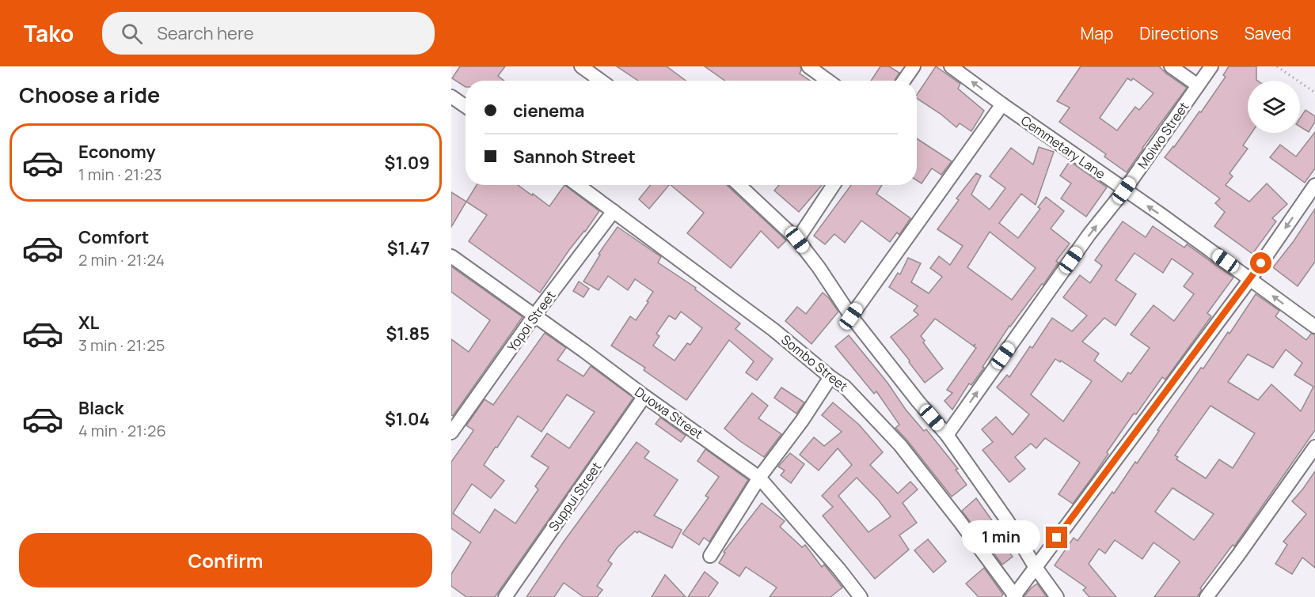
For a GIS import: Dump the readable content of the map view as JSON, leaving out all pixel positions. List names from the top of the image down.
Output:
{
  "streets": {
    "street": [
      "Moiwo Street",
      "Cemmetary Lane",
      "Yopoi Street",
      "Sombo Street",
      "Duowa Street",
      "Suppui Street"
    ]
  },
  "crossings": [
    ["Moiwo Street", "Cemmetary Lane"],
    ["Yopoi Street", "Sombo Street"],
    ["Yopoi Street", "Duowa Street"],
    ["Duowa Street", "Suppui Street"]
  ],
  "one_way": ["Moiwo Street", "Cemmetary Lane"],
  "page": {
    "header": "Tako",
    "search": "Search here",
    "nav": ["Map", "Directions", "Saved"],
    "heading": "Choose a ride",
    "banner": ["cienema", "Sannoh Street"],
    "list": [
      {
        "name": "Economy",
        "note": "1 min · 21:23",
        "value": "$1.09"
      },
      {
        "name": "Comfort",
        "note": "2 min · 21:24",
        "value": "$1.47"
      },
      {
        "name": "XL",
        "note": "3 min · 21:25",
        "value": "$1.85"
      },
      {
        "name": "Black",
        "note": "4 min · 21:26",
        "value": "$1.04"
      }
    ],
    "bubble": "1 min",
    "buttons": "Confirm"
  }
}
